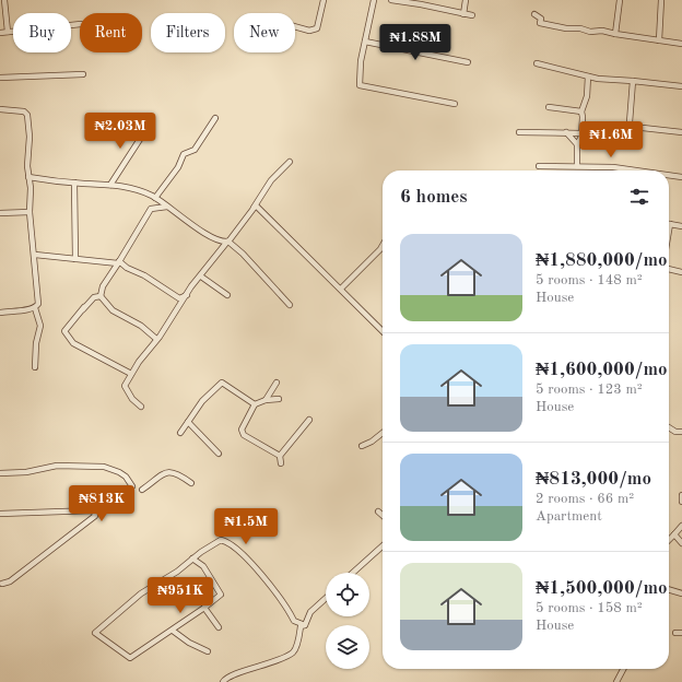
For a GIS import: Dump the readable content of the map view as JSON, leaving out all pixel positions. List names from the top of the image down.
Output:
{
  "page": {
    "chip": [
      "Buy",
      "Rent",
      "Filters",
      "New"
    ],
    "price": [
      "₦1.88M",
      "₦2.03M",
      "₦1.6M",
      "₦813K",
      "₦1.5M",
      "₦951K"
    ],
    "heading": "6 homes",
    "list": [
      {
        "name": "₦1,880,000/mo",
        "note": "5 rooms · 148 m² · House"
      },
      {
        "name": "₦1,600,000/mo",
        "note": "5 rooms · 123 m² · House"
      },
      {
        "name": "₦813,000/mo",
        "note": "2 rooms · 66 m² · Apartment"
      },
      {
        "name": "₦1,500,000/mo",
        "note": "5 rooms · 158 m² · House"
      }
    ]
  }
}
